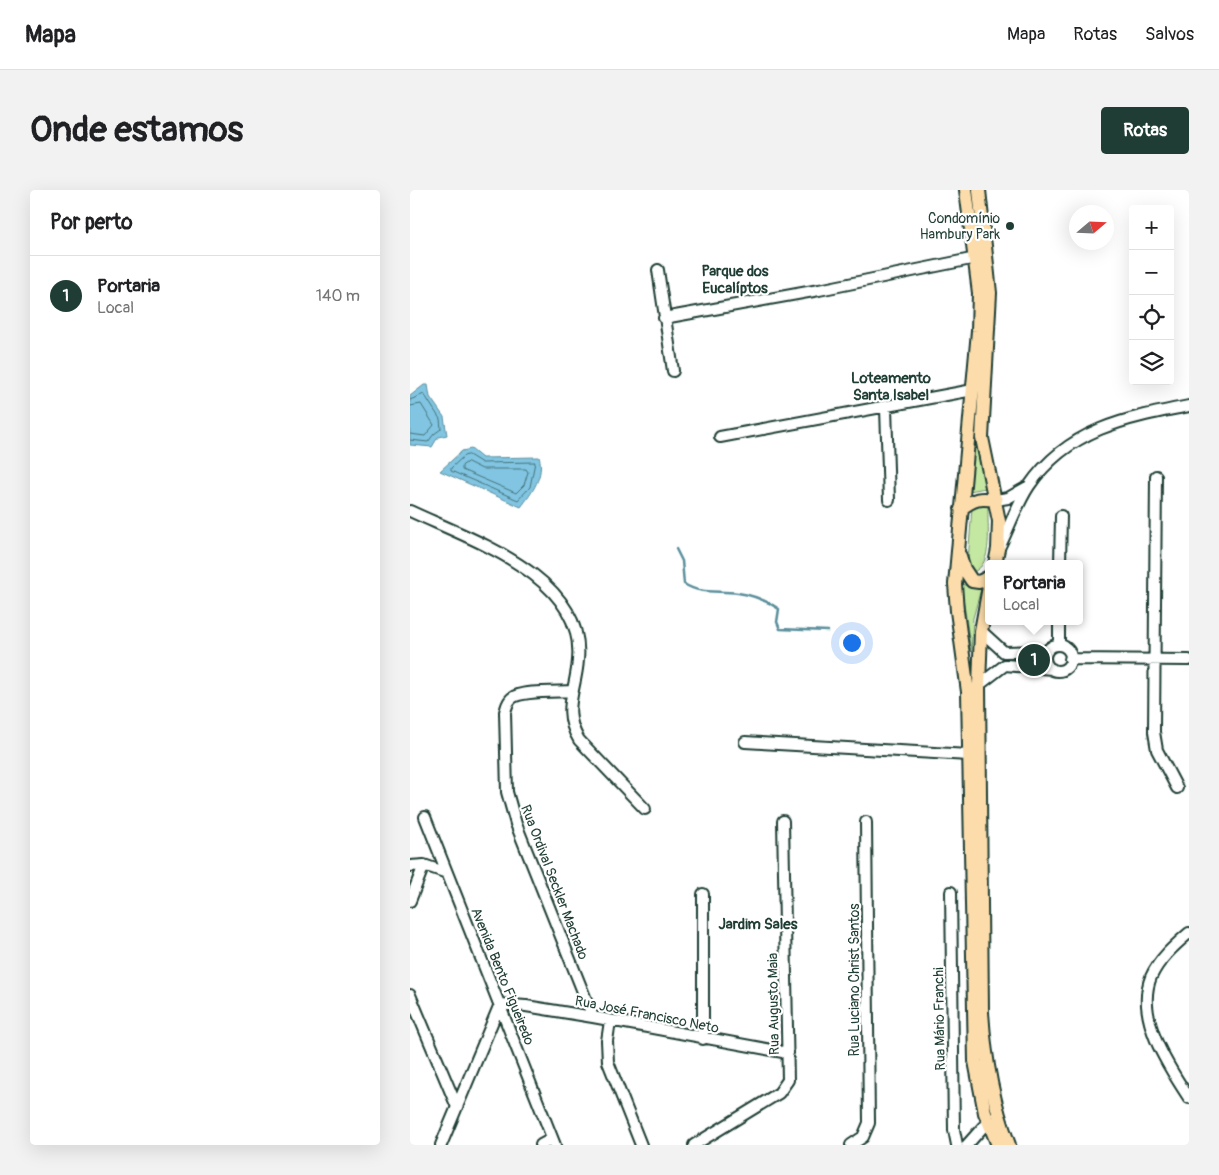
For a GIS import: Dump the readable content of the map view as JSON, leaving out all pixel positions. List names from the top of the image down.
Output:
{
  "streets": {
    "street": [
      "Rua Ordival Seckler Machado",
      "Avenida Bento Figueiredo",
      "Rua Luciano Christ Santos",
      "Rua Augusto Maia",
      "Rua José Francisco Neto",
      "Rua Mário Franchi"
    ]
  },
  "crossings": [
    ["Rua Ordival Seckler Machado", "Rua José Francisco Neto"],
    ["Avenida Bento Figueiredo", "Rua José Francisco Neto"],
    ["Rua Augusto Maia", "Rua José Francisco Neto"]
  ],
  "districts": ["Parque dos Eucalíptos", "Loteamento Santa Isabel", "Jardim Sales"],
  "places": ["Condomínio Hambury Park"],
  "north": "right",
  "page": {
    "header": "Mapa",
    "nav": ["Mapa", "Rotas", "Salvos"],
    "buttons": "Rotas",
    "title": "Onde estamos",
    "heading": "Por perto",
    "map_buttons": ["+", "−"],
    "list": [
      {
        "mark": "1",
        "name": "Portaria",
        "note": "Local",
        "value": "140 m"
      }
    ],
    "popup": ["Portaria", "Local"],
    "pins": "1"
  }
}
